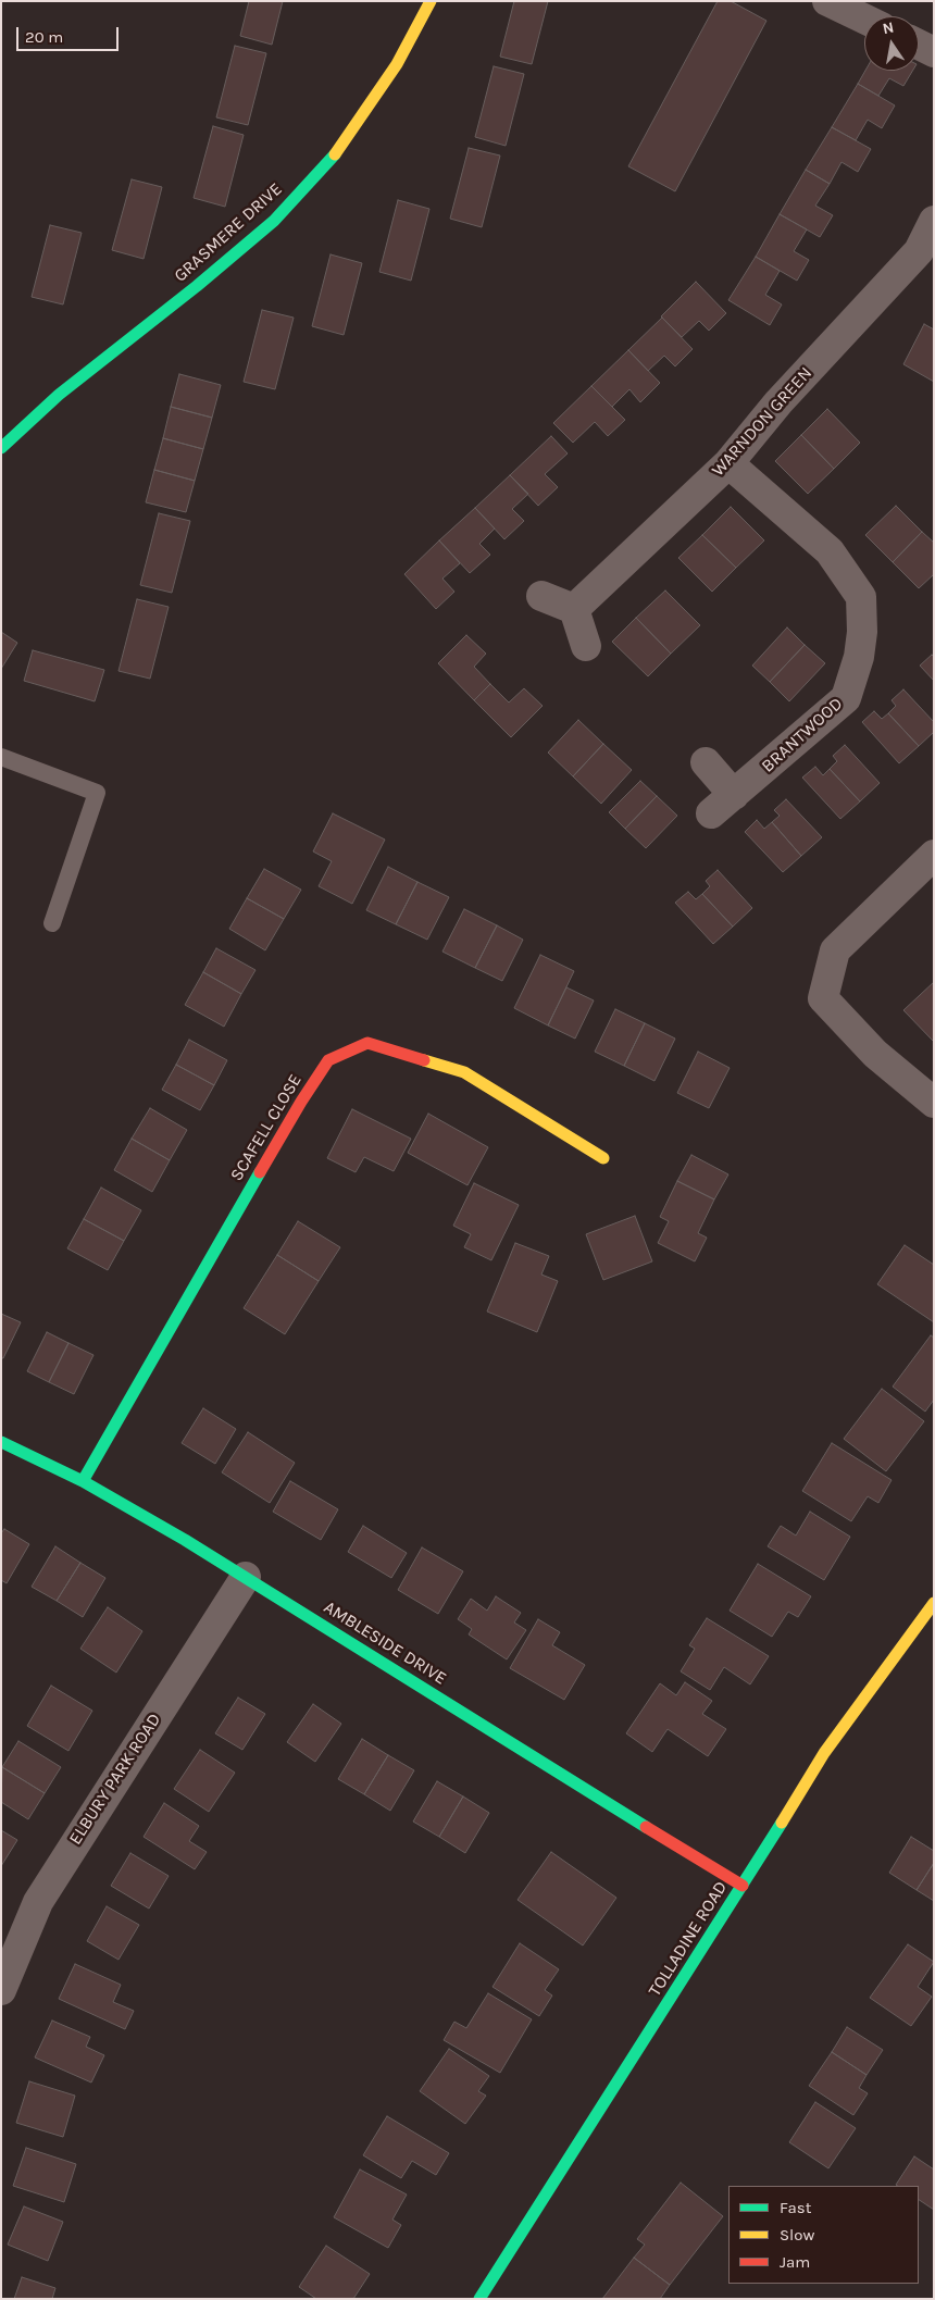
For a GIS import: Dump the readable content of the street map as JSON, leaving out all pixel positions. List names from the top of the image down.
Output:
{
  "streets": {
    "street": [
      "GRASMERE DRIVE",
      "WARNDON GREEN",
      "BRANTWOOD",
      "SCAFELL CLOSE",
      "AMBLESIDE DRIVE",
      "ELBURY PARK ROAD",
      "TOLLADINE ROAD"
    ]
  },
  "crossings": [
    ["WARNDON GREEN", "BRANTWOOD"],
    ["SCAFELL CLOSE", "AMBLESIDE DRIVE"],
    ["AMBLESIDE DRIVE", "ELBURY PARK ROAD"],
    ["AMBLESIDE DRIVE", "TOLLADINE ROAD"]
  ],
  "legend": ["Fast", "Slow", "Jam"],
  "scale_bar": "20 m",
  "north": "top"
}
